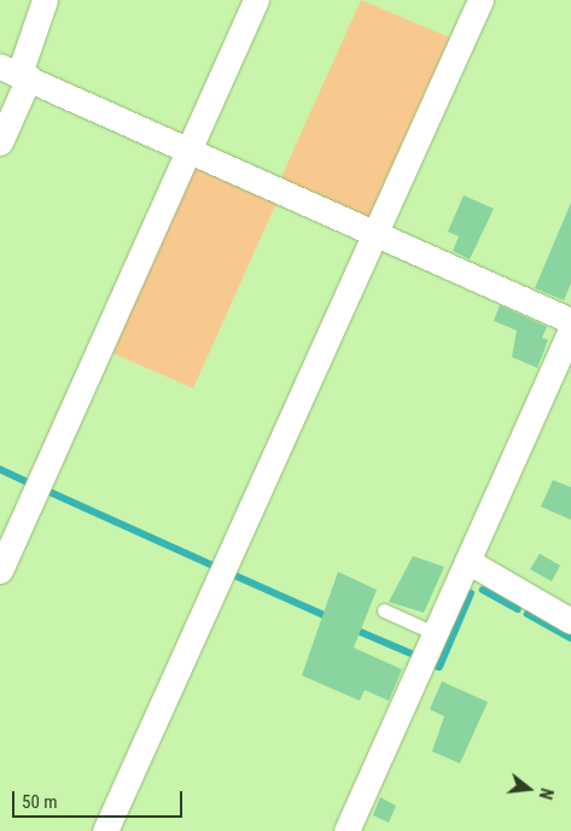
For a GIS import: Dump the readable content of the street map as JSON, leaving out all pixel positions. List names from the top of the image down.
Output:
{
  "scale_bar": "50 m",
  "north": "right"
}
